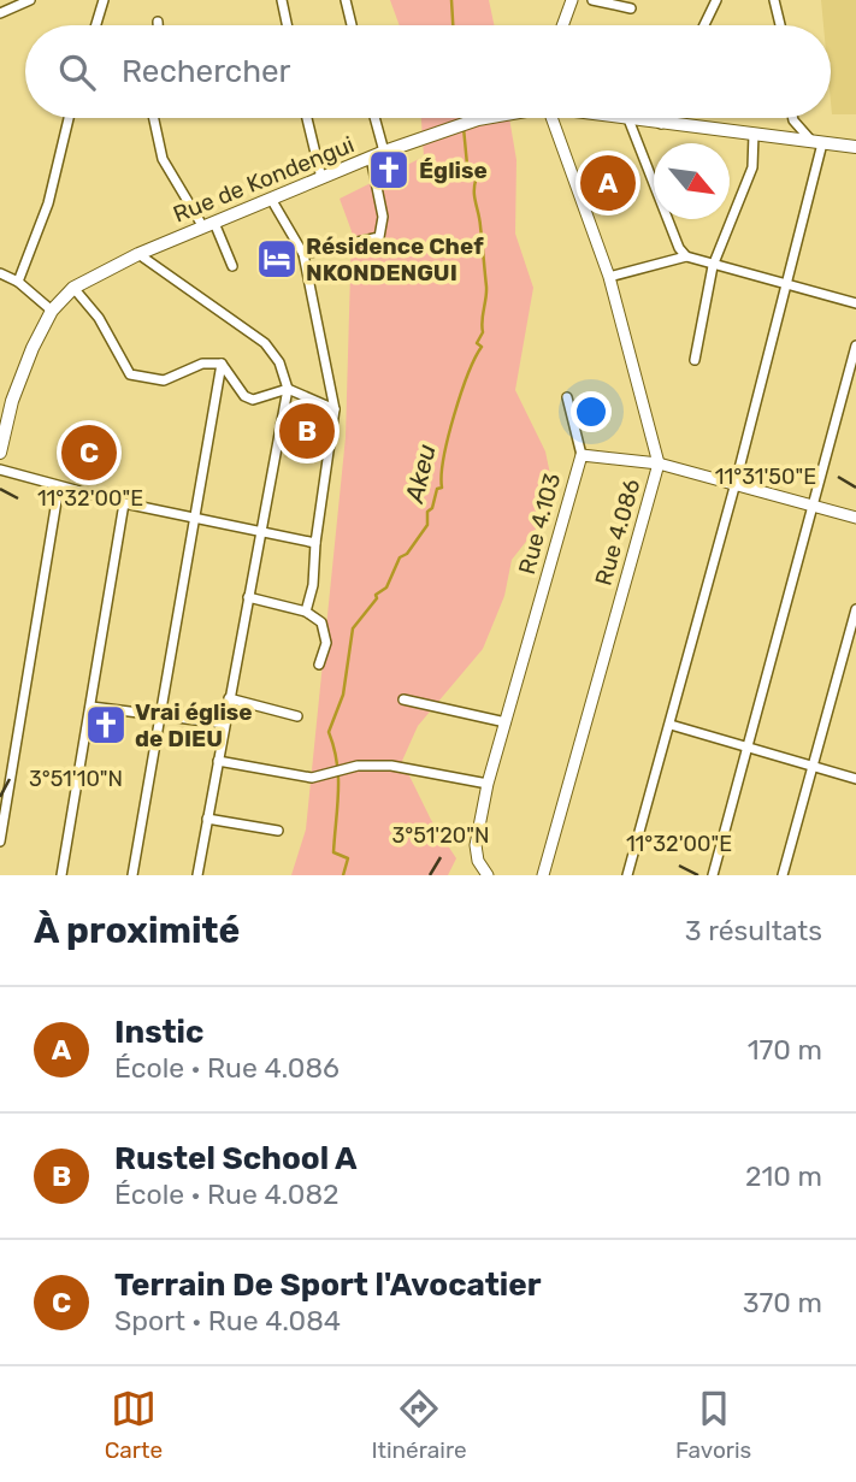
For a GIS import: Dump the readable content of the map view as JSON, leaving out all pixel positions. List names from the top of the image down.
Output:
{
  "streets": {
    "main road": ["Rue de Kondengui"],
    "street": ["Rue 4.103", "Rue 4.086"]
  },
  "crossings": [
    ["Rue 4.103", "Rue 4.086"]
  ],
  "water": ["Akeu"],
  "places": {
    "church": ["Église", "Vrai église de DIEU"],
    "hotel": ["Résidence Chef NKONDENGUI"]
  },
  "north": "bottom right",
  "page": {
    "search": "Rechercher",
    "pins": ["A", "B", "C"],
    "heading": ["À proximité", "3 résultats"],
    "list": [
      {
        "mark": "A",
        "name": "Instic",
        "note": "École · Rue 4.086",
        "value": "170 m"
      },
      {
        "mark": "B",
        "name": "Rustel School A",
        "note": "École · Rue 4.082",
        "value": "210 m"
      },
      {
        "mark": "C",
        "name": "Terrain De Sport l'Avocatier",
        "note": "Sport · Rue 4.084",
        "value": "370 m"
      }
    ],
    "nav": ["Carte", "Itinéraire", "Favoris"]
  },
  "coordinates": [
    "11°31'50\"E",
    "11°32'00\"E",
    "3°51'10\"N",
    "3°51'20\"N"
  ]
}
